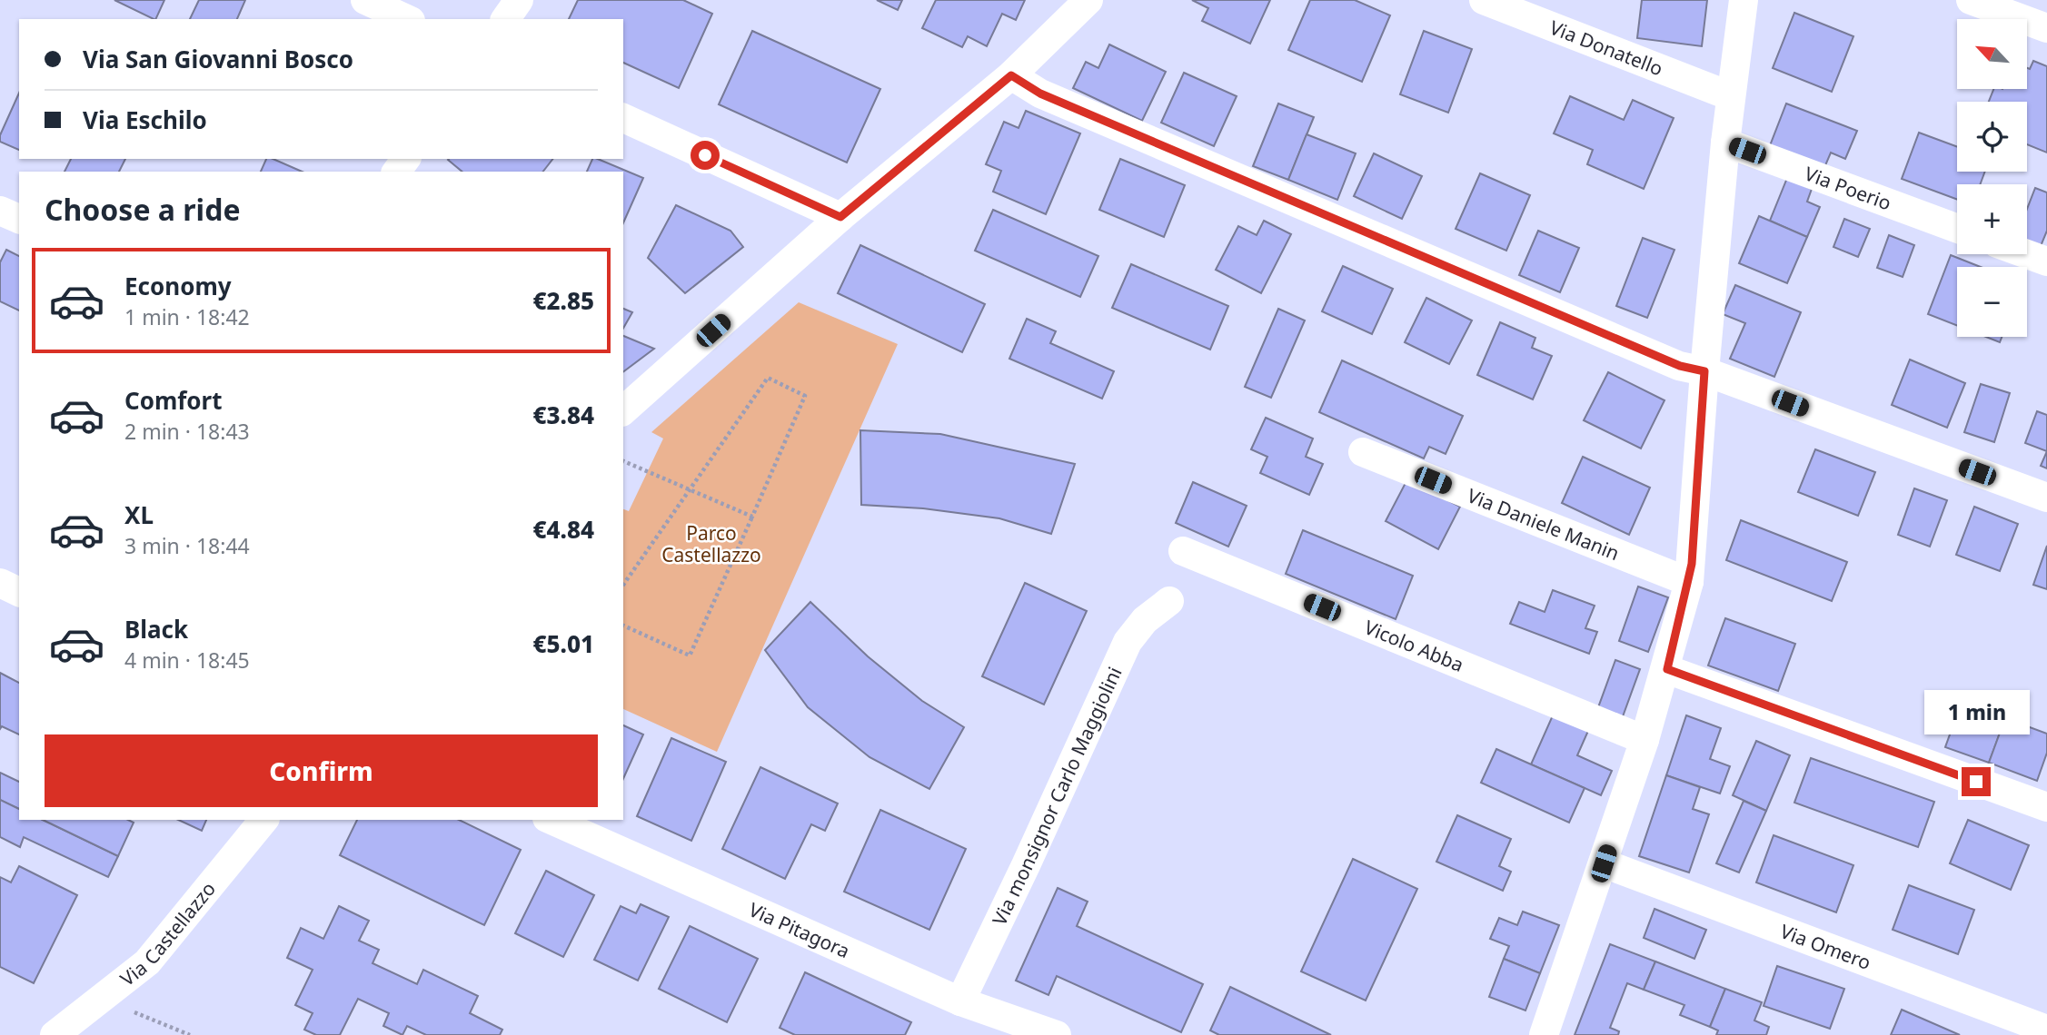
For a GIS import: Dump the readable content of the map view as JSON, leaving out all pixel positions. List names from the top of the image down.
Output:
{
  "streets": {
    "street": [
      "Via Donatello",
      "Via Poerio",
      "Via Daniele Manin",
      "Vicolo Abba",
      "Via monsignor Carlo Maggiolini",
      "Via Pitagora",
      "Via Castellazzo",
      "Via Omero"
    ]
  },
  "crossings": [
    ["Via monsignor Carlo Maggiolini", "Via Pitagora"]
  ],
  "parks": ["Parco Castellazzo"],
  "north": "top left",
  "page": {
    "map_buttons": ["+", "−"],
    "banner": ["Via San Giovanni Bosco", "Via Eschilo"],
    "heading": "Choose a ride",
    "list": [
      {
        "name": "Economy",
        "note": "1 min · 18:42",
        "value": "€2.85"
      },
      {
        "name": "Comfort",
        "note": "2 min · 18:43",
        "value": "€3.84"
      },
      {
        "name": "XL",
        "note": "3 min · 18:44",
        "value": "€4.84"
      },
      {
        "name": "Black",
        "note": "4 min · 18:45",
        "value": "€5.01"
      }
    ],
    "bubble": "1 min",
    "buttons": "Confirm"
  }
}
